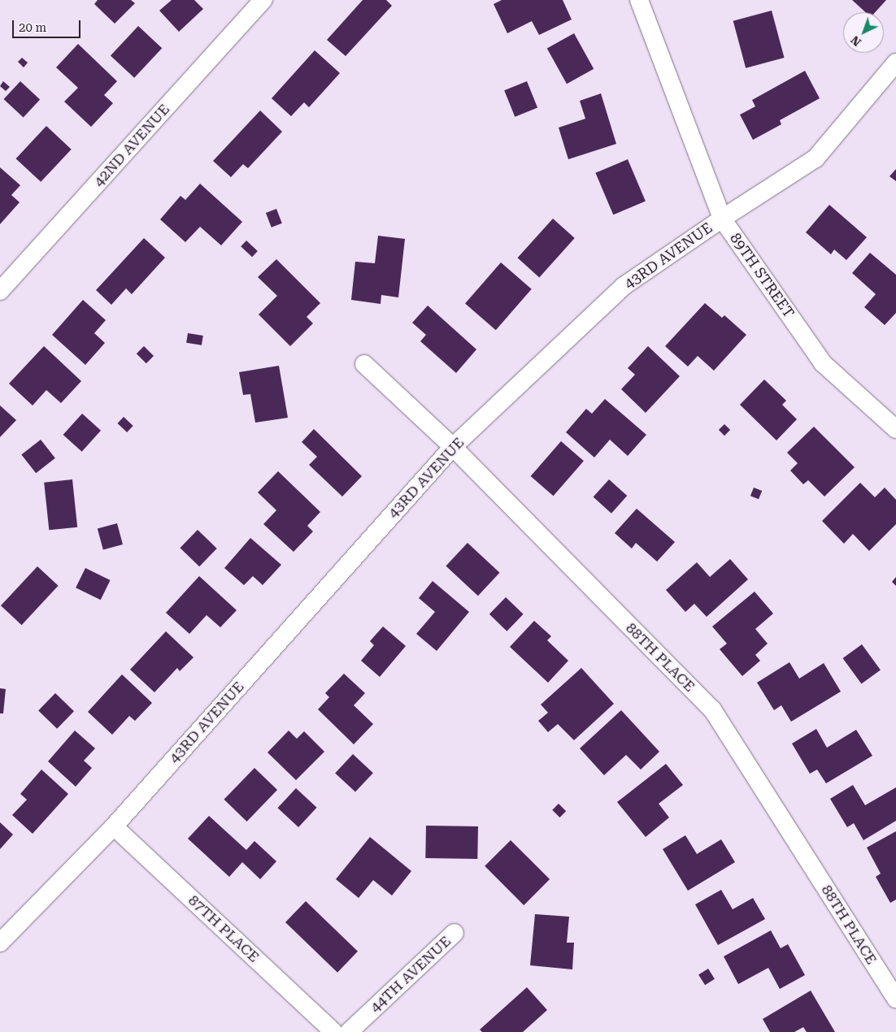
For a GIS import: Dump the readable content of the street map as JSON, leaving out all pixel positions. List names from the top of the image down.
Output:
{
  "streets": {
    "street": [
      "42ND AVENUE",
      "43RD AVENUE",
      "89TH STREET",
      "88TH PLACE",
      "87TH PLACE",
      "44TH AVENUE"
    ]
  },
  "crossings": [
    ["43RD AVENUE", "89TH STREET"],
    ["43RD AVENUE", "88TH PLACE"],
    ["43RD AVENUE", "87TH PLACE"]
  ],
  "scale_bar": "20 m",
  "north": "bottom left"
}
